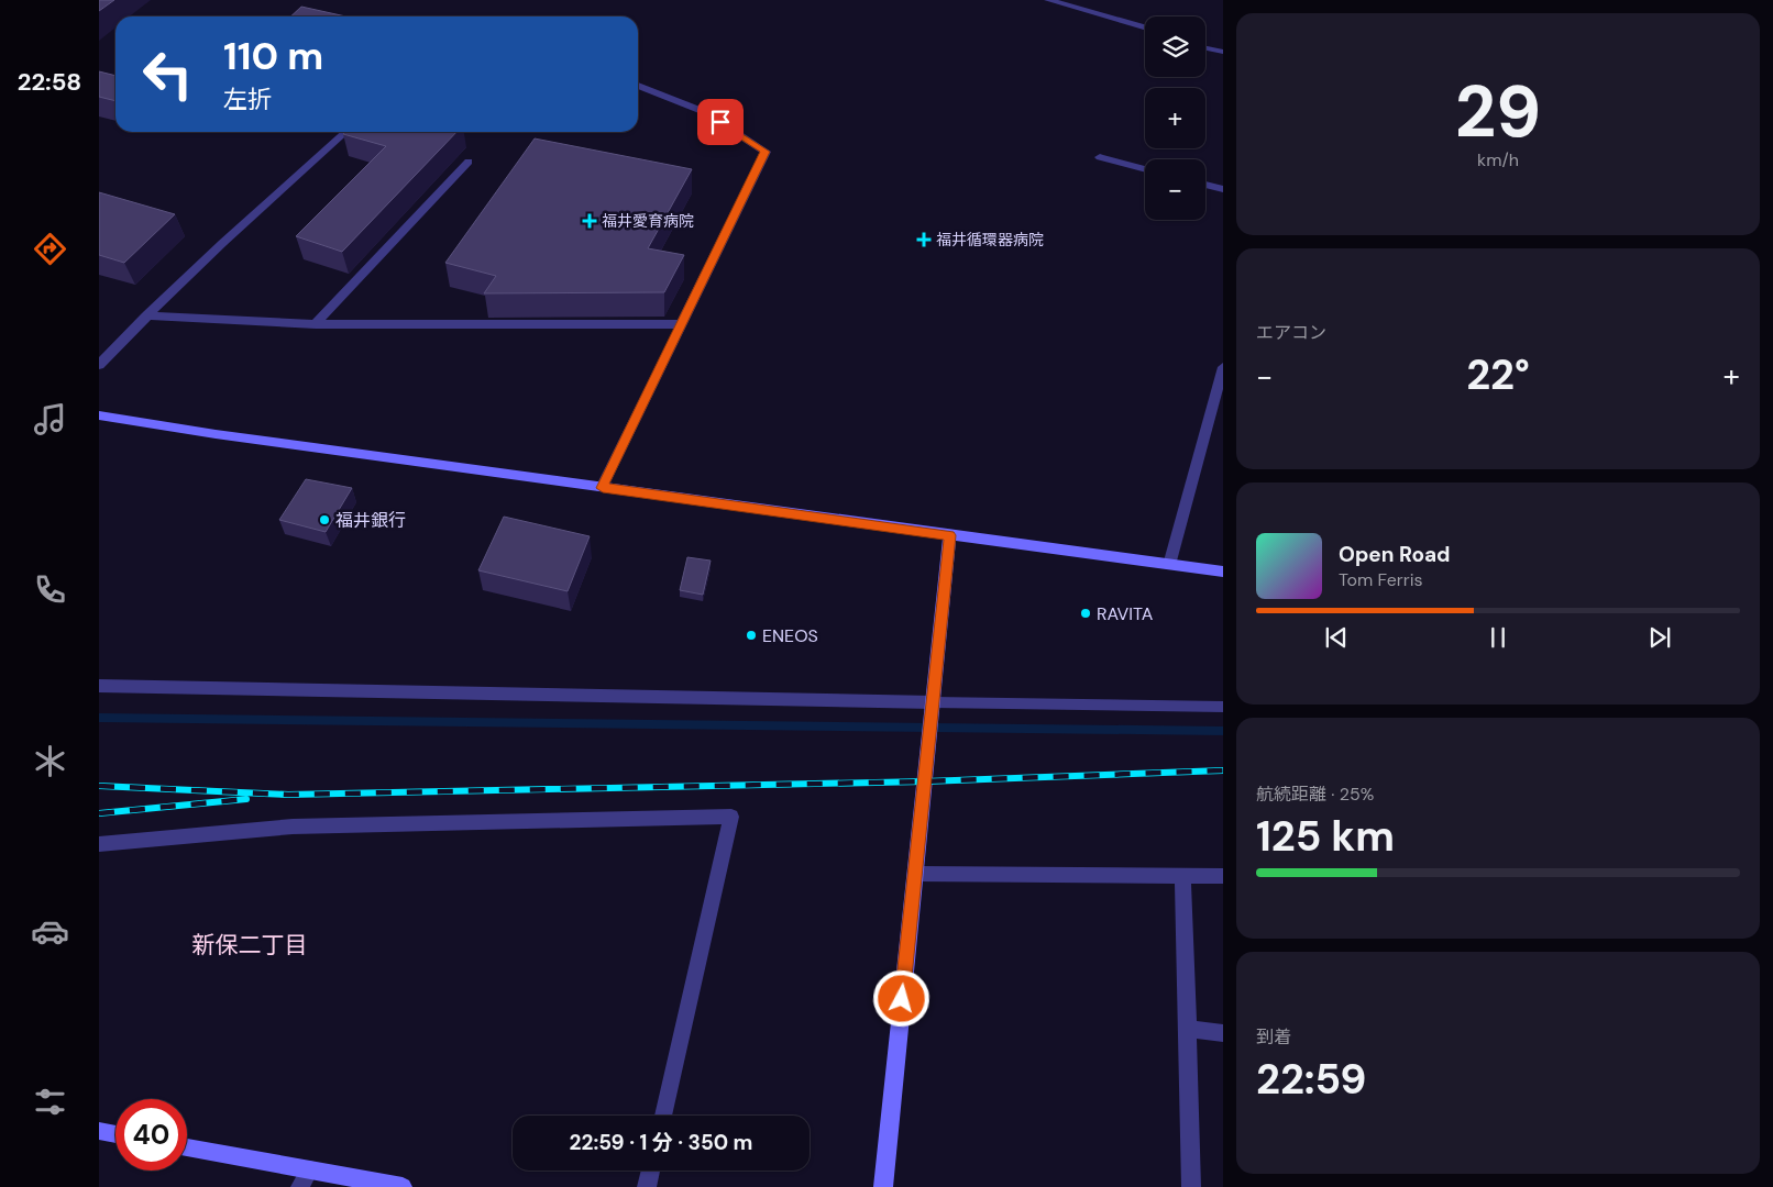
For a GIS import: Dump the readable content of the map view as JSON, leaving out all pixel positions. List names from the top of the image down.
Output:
{
  "districts": ["新保二丁目"],
  "places": {
    "health": ["福井愛育病院", "福井循環器病院"],
    "other": ["福井銀行", "RAVITA", "ENEOS"]
  },
  "page": {
    "tabs": "22:58",
    "tile": [
      ["29", "km/h"],
      "エアコン",
      ["航続距離 · 25%", "125 km"],
      ["到着", "22:59"]
    ],
    "map_buttons": ["+", "−"],
    "turn": ["110 m", "左折"],
    "heat": ["−", "22°", "+"],
    "song": ["Open Road", "Tom Ferris"],
    "limit": "40",
    "trip": "22:59 · 1 分 · 350 m"
  }
}
